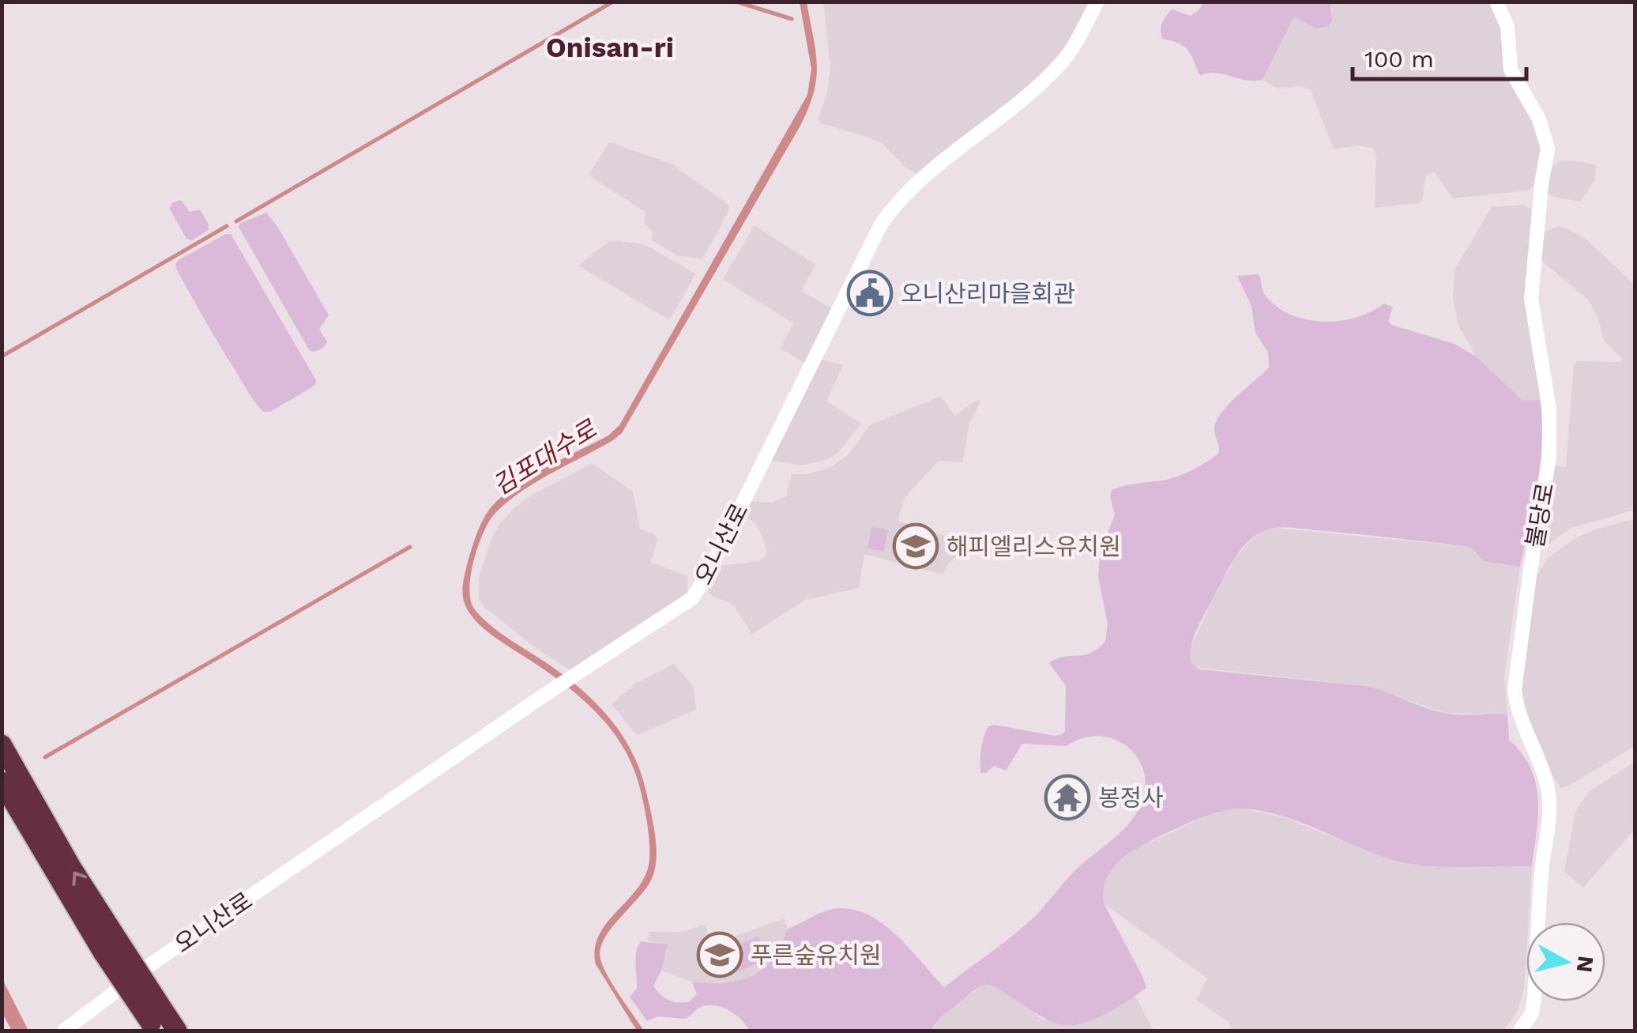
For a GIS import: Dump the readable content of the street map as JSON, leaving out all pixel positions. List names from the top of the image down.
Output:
{
  "streets": {
    "street": ["불당로", "오니산로"]
  },
  "districts": ["Onisan-ri"],
  "water": ["김포대수로"],
  "places": {
    "public building": ["오니산리마을회관"],
    "school or university": ["해피엘리스유치원", "푸른숲유치원"],
    "temple": ["봉정사"]
  },
  "scale_bar": "100 m",
  "north": "right"
}
